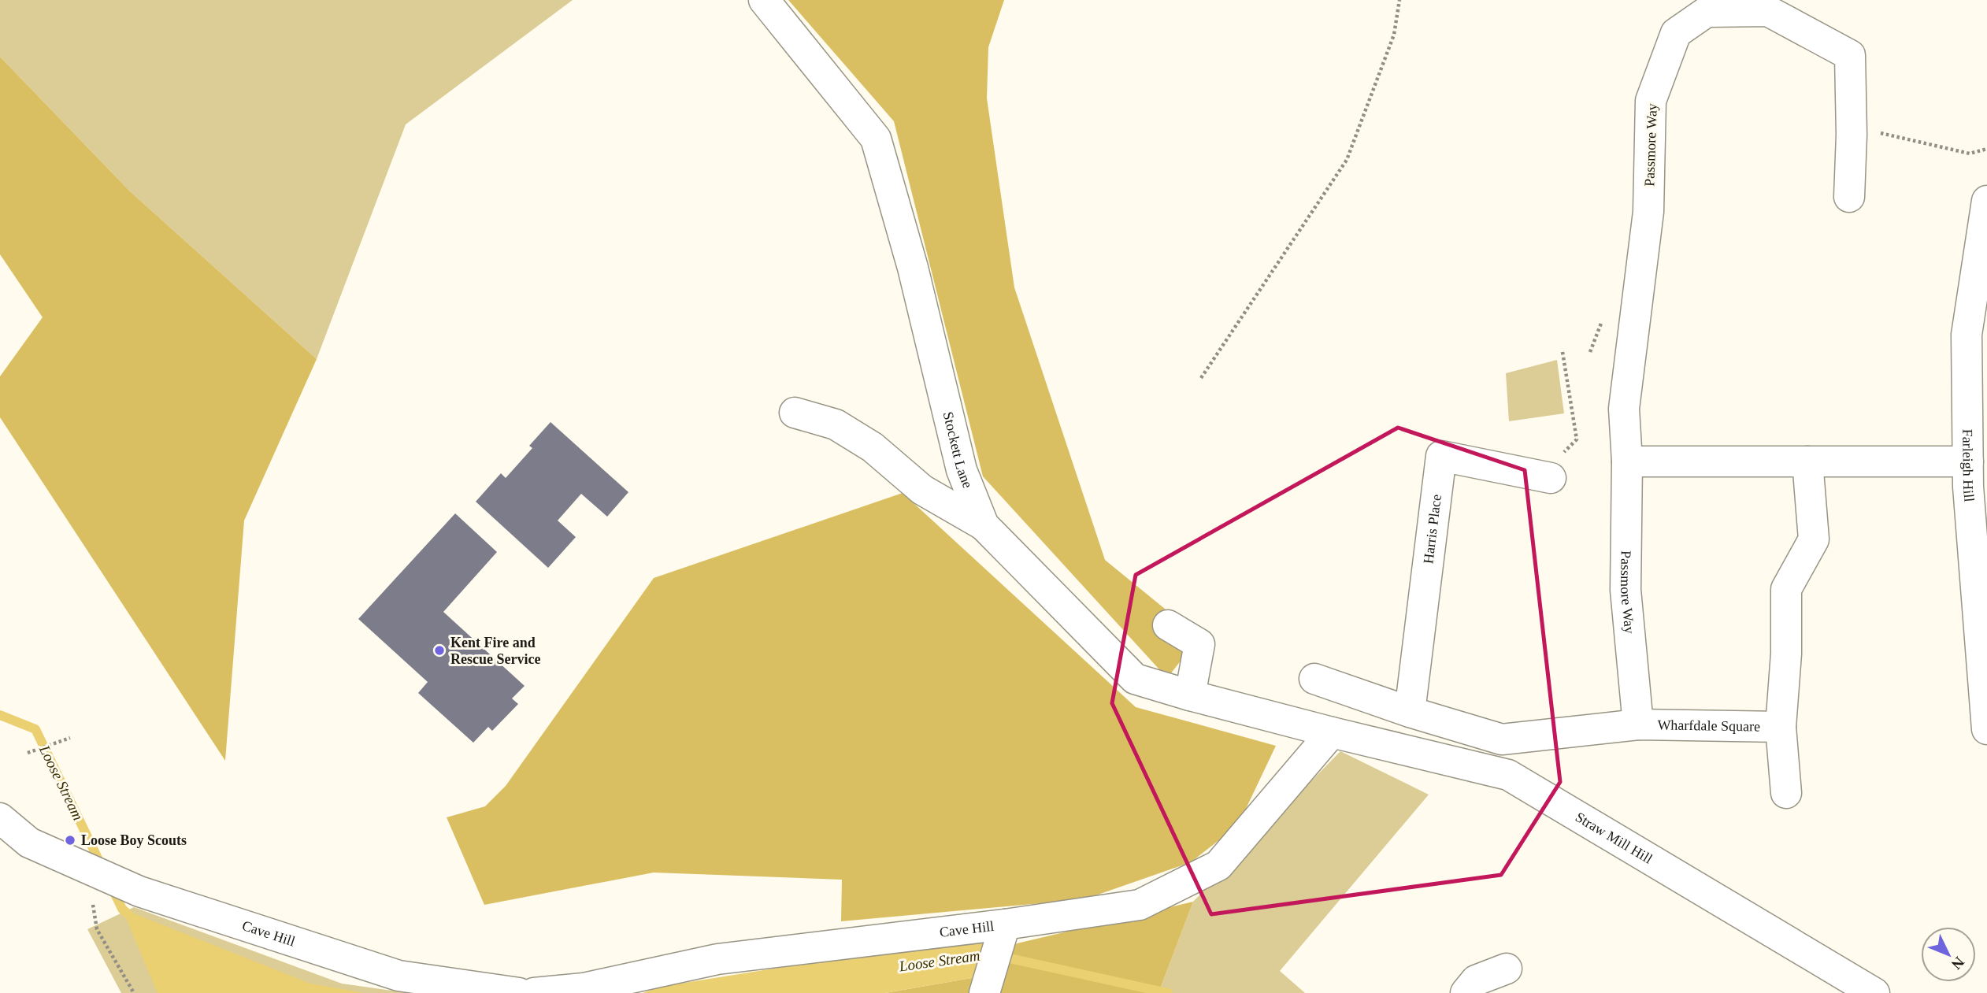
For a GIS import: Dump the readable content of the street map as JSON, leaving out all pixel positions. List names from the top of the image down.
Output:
{
  "streets": {
    "street": [
      "Passmore Way",
      "Stockett Lane",
      "Farleigh Hill",
      "Harris Place",
      "Wharfdale Square",
      "Straw Mill Hill",
      "Cave Hill"
    ]
  },
  "crossings": [
    ["Passmore Way", "Wharfdale Square"],
    ["Stockett Lane", "Straw Mill Hill"],
    ["Stockett Lane", "Cave Hill"],
    ["Straw Mill Hill", "Cave Hill"]
  ],
  "water": ["Loose Stream"],
  "places": ["Kent Fire and Rescue Service", "Loose Boy Scouts"],
  "north": "bottom right"
}
